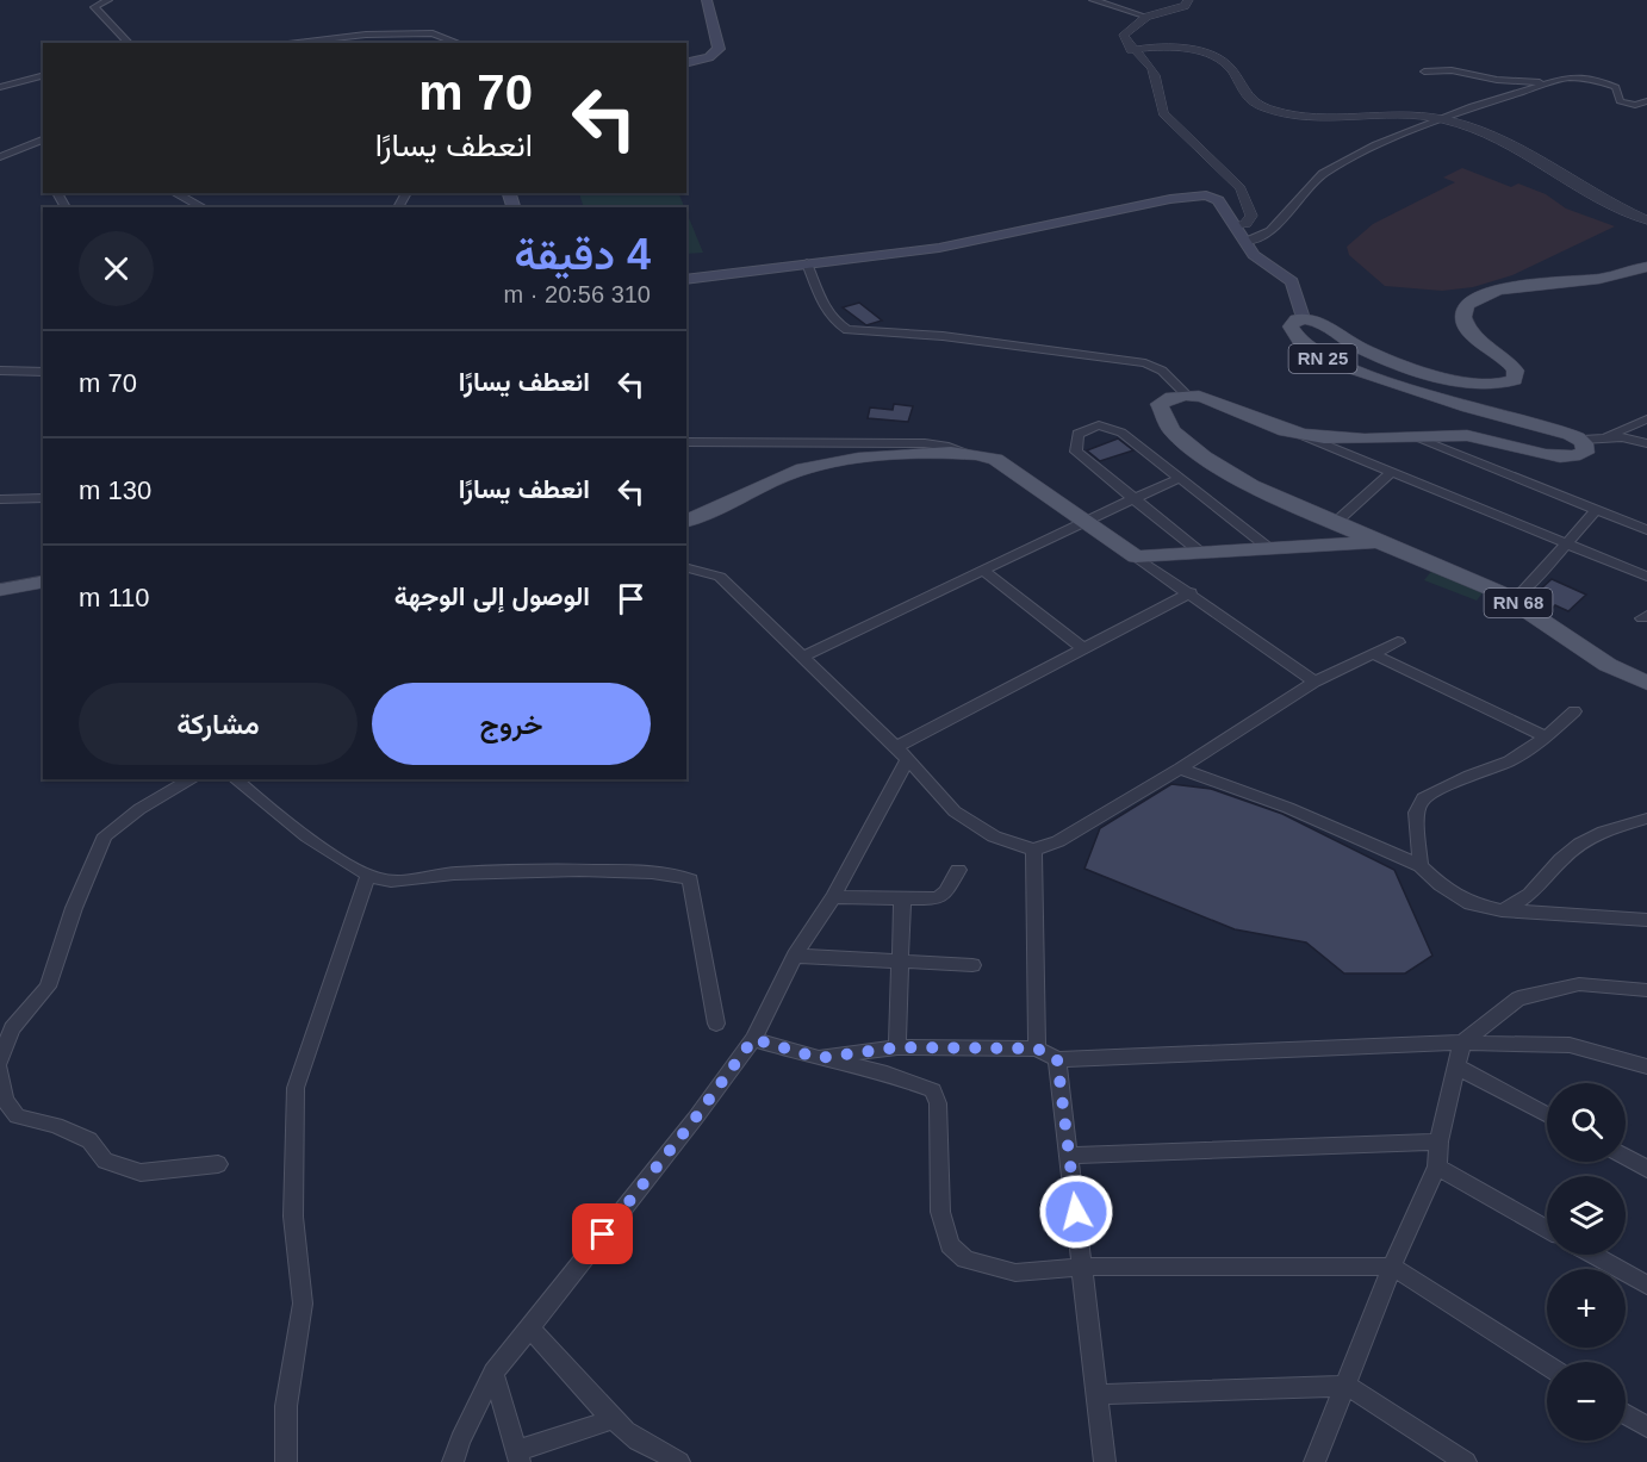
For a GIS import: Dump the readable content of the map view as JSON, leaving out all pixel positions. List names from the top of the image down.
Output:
{
  "streets": {
    "main road": ["RN 25", "RN 68"]
  },
  "page": {
    "turn": ["70 m", "انعطف يسارًا"],
    "heading": ["4 دقيقة", "310 m · 20:56"],
    "list": [
      {
        "name": "انعطف يسارًا",
        "value": "70 m"
      },
      {
        "name": "انعطف يسارًا",
        "value": "130 m"
      },
      {
        "name": "الوصول إلى الوجهة",
        "value": "110 m"
      }
    ],
    "buttons": ["خروج", "مشاركة"],
    "map_buttons": ["+", "−"]
  }
}
